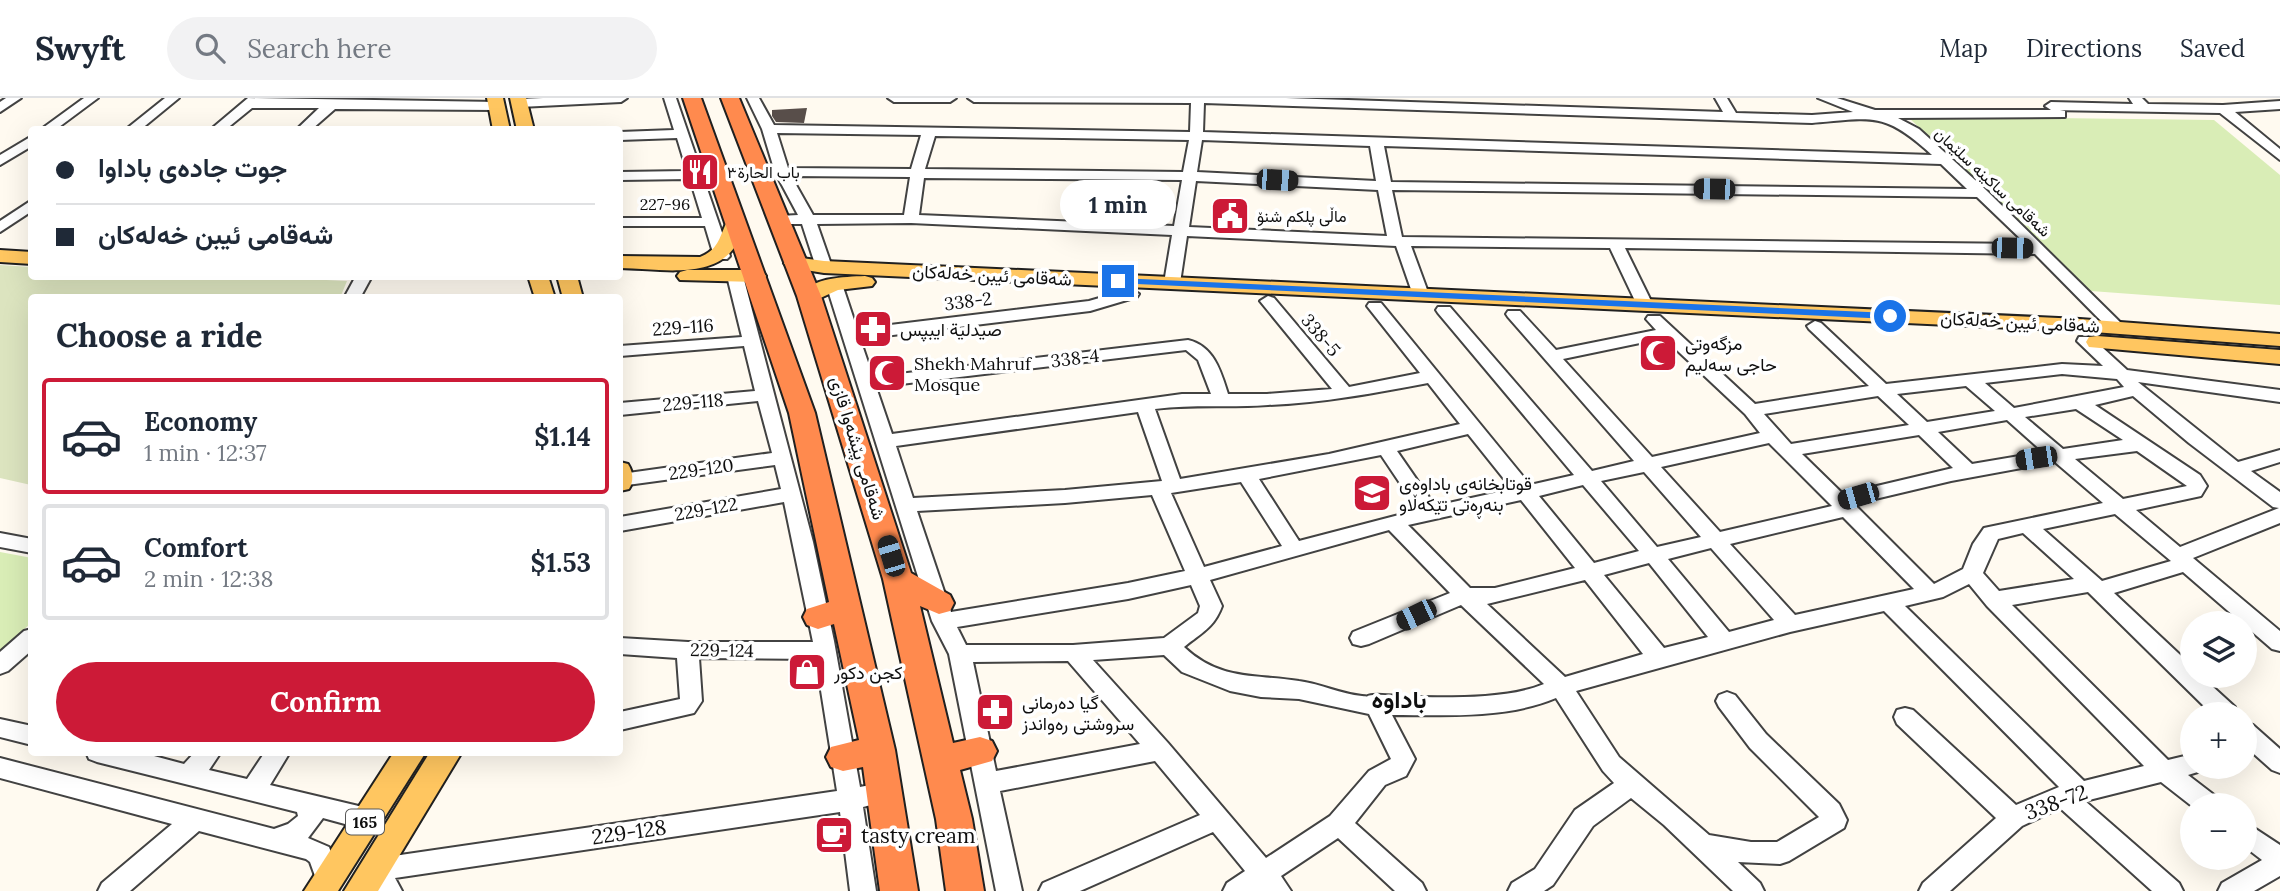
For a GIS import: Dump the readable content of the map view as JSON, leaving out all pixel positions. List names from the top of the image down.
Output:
{
  "streets": {
    "highway": ["شەقامی پێشەوا قازی"],
    "main road": ["شەقامی ئیبن خەلەکان", "165"],
    "street": [
      "شەقامی ساکینە سلێمان",
      "227-96",
      "338-2",
      "229-116",
      "338-5",
      "338-4",
      "229-118",
      "229-120",
      "229-122",
      "229-124",
      "338-72",
      "229-128"
    ]
  },
  "crossings": [
    ["شەقامی ساکینە سلێمان", "شەقامی ئیبن خەلەکان"],
    ["شەقامی ئیبن خەلەکان", "338-2"],
    ["شەقامی ئیبن خەلەکان", "338-5"],
    ["شەقامی ئیبن خەلەکان", "شەقامی پێشەوا قازی"],
    ["165", "229-128"]
  ],
  "districts": ["باداوە"],
  "places": {
    "restaurant": ["باب الحارة٣"],
    "public building": ["ماڵی پلکم شنۆ"],
    "pharmacy": ["صيدلية ایبپس", "گیا دەرمانی سروشتی رەواندز"],
    "mosque": ["مزگەوتی حاجی سەلیم", "Shekh Mahruf Mosque"],
    "school or university": ["قوتابخانەی باداوەی بنەڕەتی تێکەڵاو"],
    "shop": ["كجن دكور"],
    "cafe": ["tasty cream"]
  },
  "page": {
    "header": "Swyft",
    "search": "Search here",
    "nav": ["Map", "Directions", "Saved"],
    "banner": ["جوت جادەی باداوا", "شەقامی ئیبن خەلەکان"],
    "bubble": "1 min",
    "heading": "Choose a ride",
    "list": [
      {
        "name": "Economy",
        "note": "1 min · 12:37",
        "value": "$1.14"
      },
      {
        "name": "Comfort",
        "note": "2 min · 12:38",
        "value": "$1.53"
      }
    ],
    "map_buttons": ["+", "−"],
    "buttons": "Confirm"
  }
}
